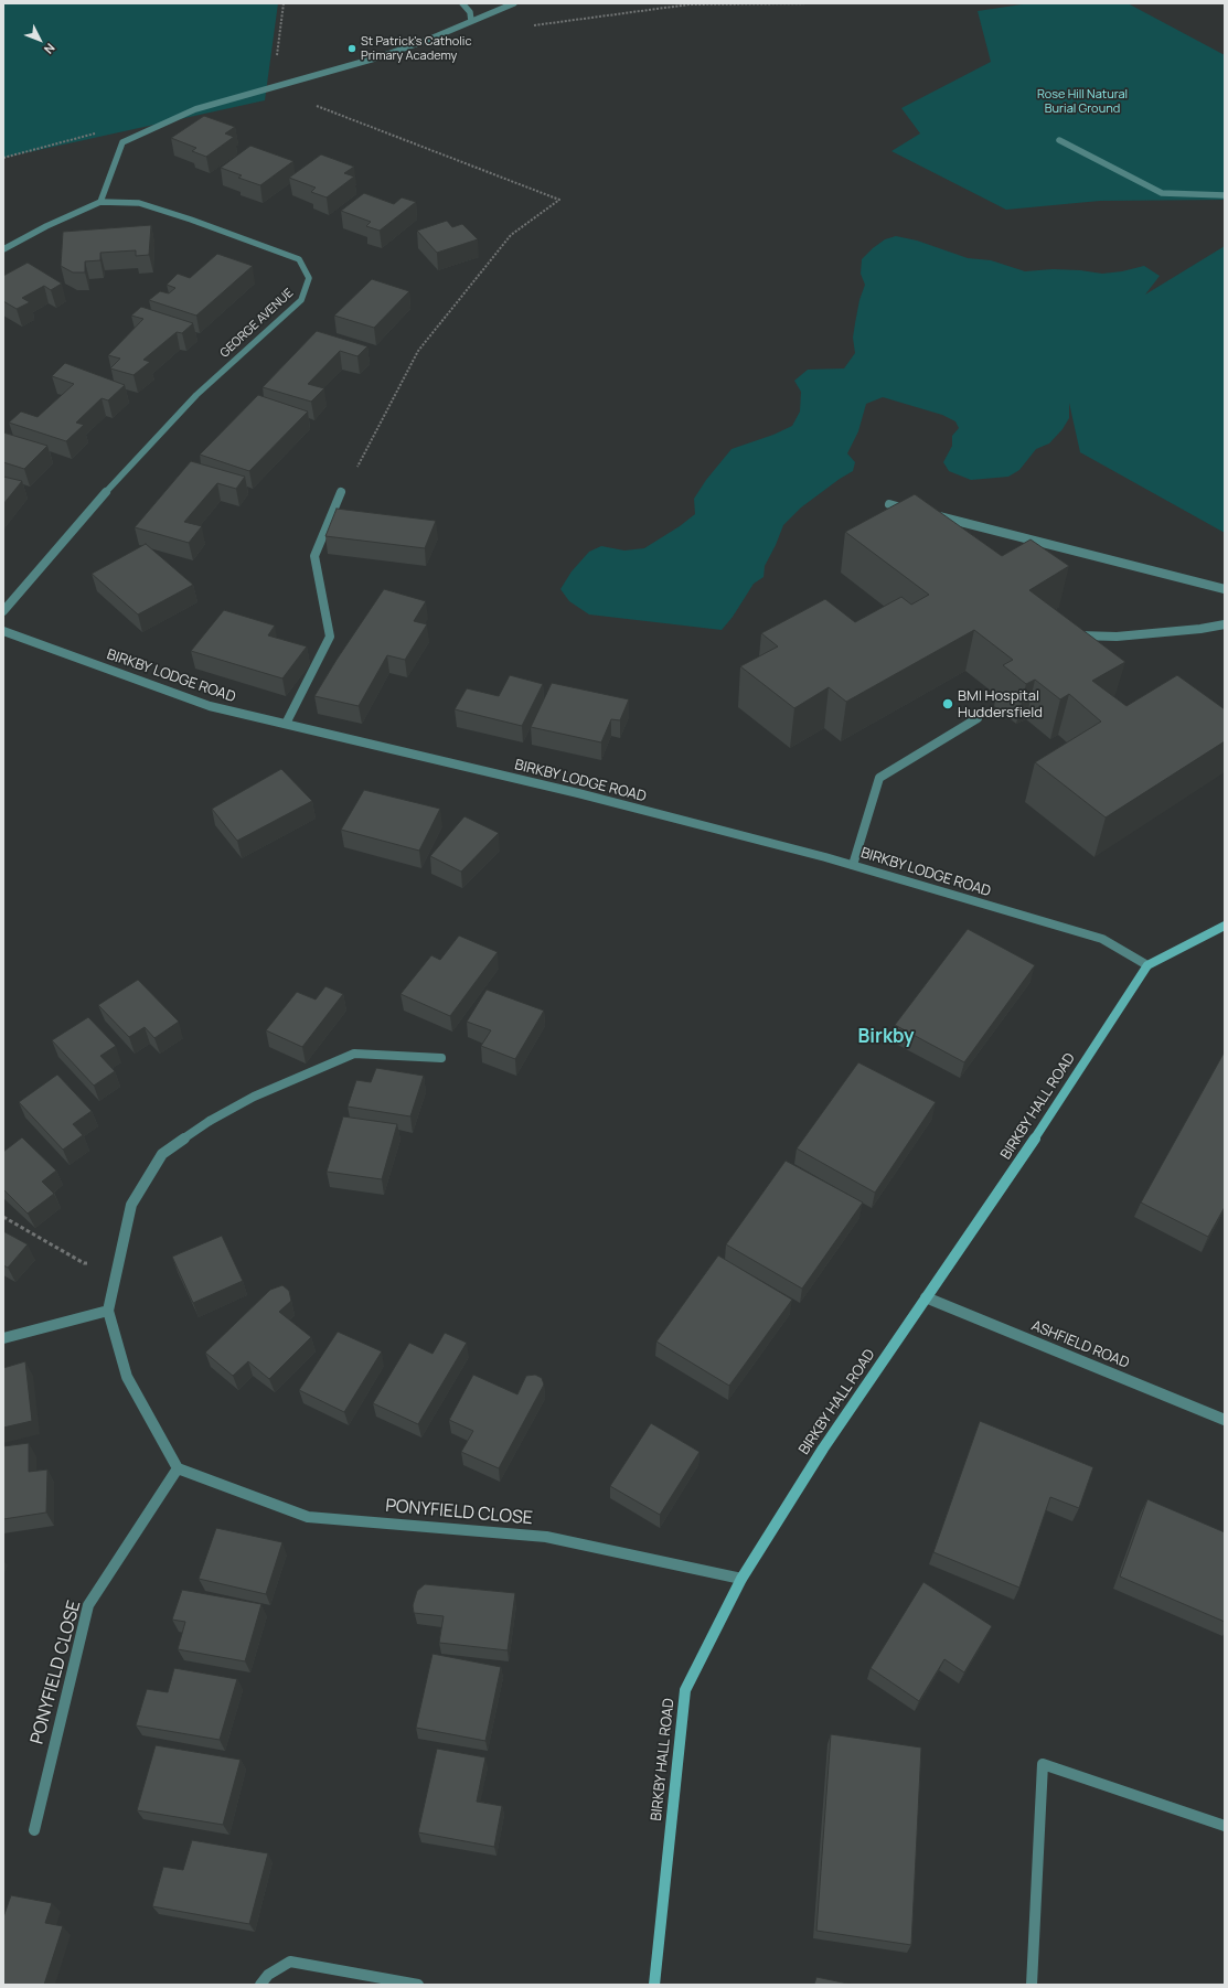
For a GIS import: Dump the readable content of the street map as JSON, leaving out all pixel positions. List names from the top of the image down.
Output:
{
  "streets": {
    "street": [
      "GEORGE AVENUE",
      "BIRKBY LODGE ROAD",
      "BIRKBY HALL ROAD",
      "ASHFIELD ROAD",
      "PONYFIELD CLOSE"
    ]
  },
  "crossings": [
    ["BIRKBY LODGE ROAD", "BIRKBY HALL ROAD"],
    ["BIRKBY HALL ROAD", "ASHFIELD ROAD"],
    ["BIRKBY HALL ROAD", "PONYFIELD CLOSE"]
  ],
  "districts": ["Birkby"],
  "parks": ["Rose Hill Natural Burial Ground"],
  "places": ["St Patrick's Catholic Primary Academy", "BMI Hospital Huddersfield"],
  "north": "bottom right"
}
